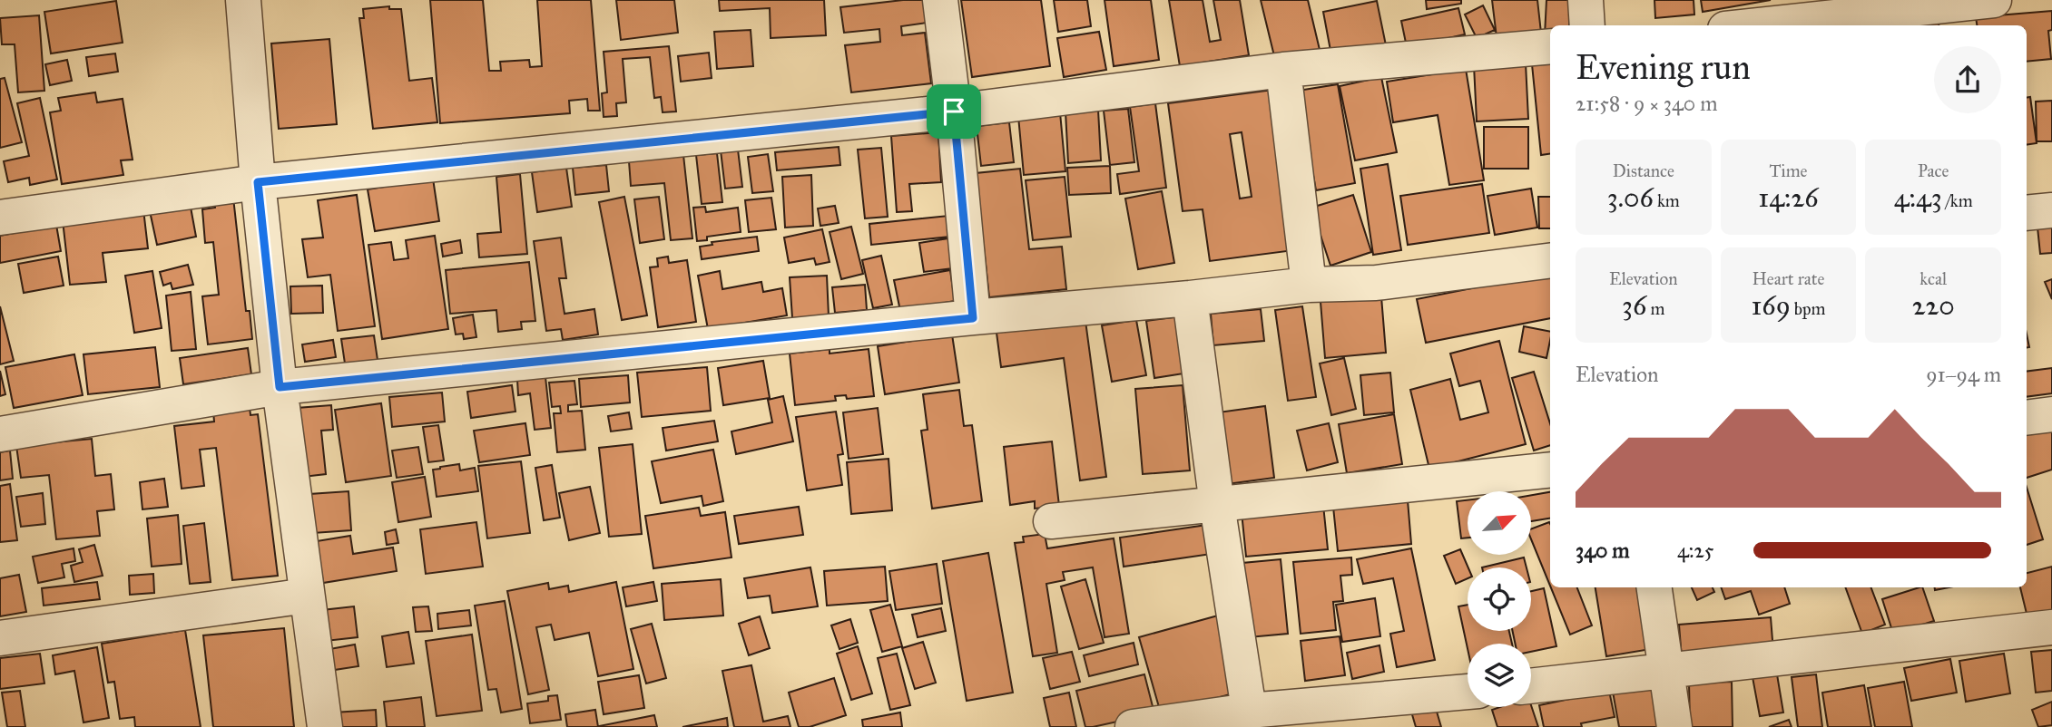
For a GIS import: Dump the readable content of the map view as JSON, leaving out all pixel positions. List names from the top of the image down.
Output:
{
  "north": "top right",
  "page": {
    "heading": ["Evening run", "21:58 · 9 × 340 m"],
    "stats": [
      ["Distance", "3.06 km"],
      ["Time", "14:26"],
      ["Pace", "4:43 /km"],
      ["Elevation", "36 m"],
      ["Heart rate", "169 bpm"],
      ["kcal", "220"]
    ],
    "chart": ["Elevation", "91–94 m"],
    "list": [
      {
        "name": "340 m",
        "note": "4:25"
      }
    ]
  }
}
